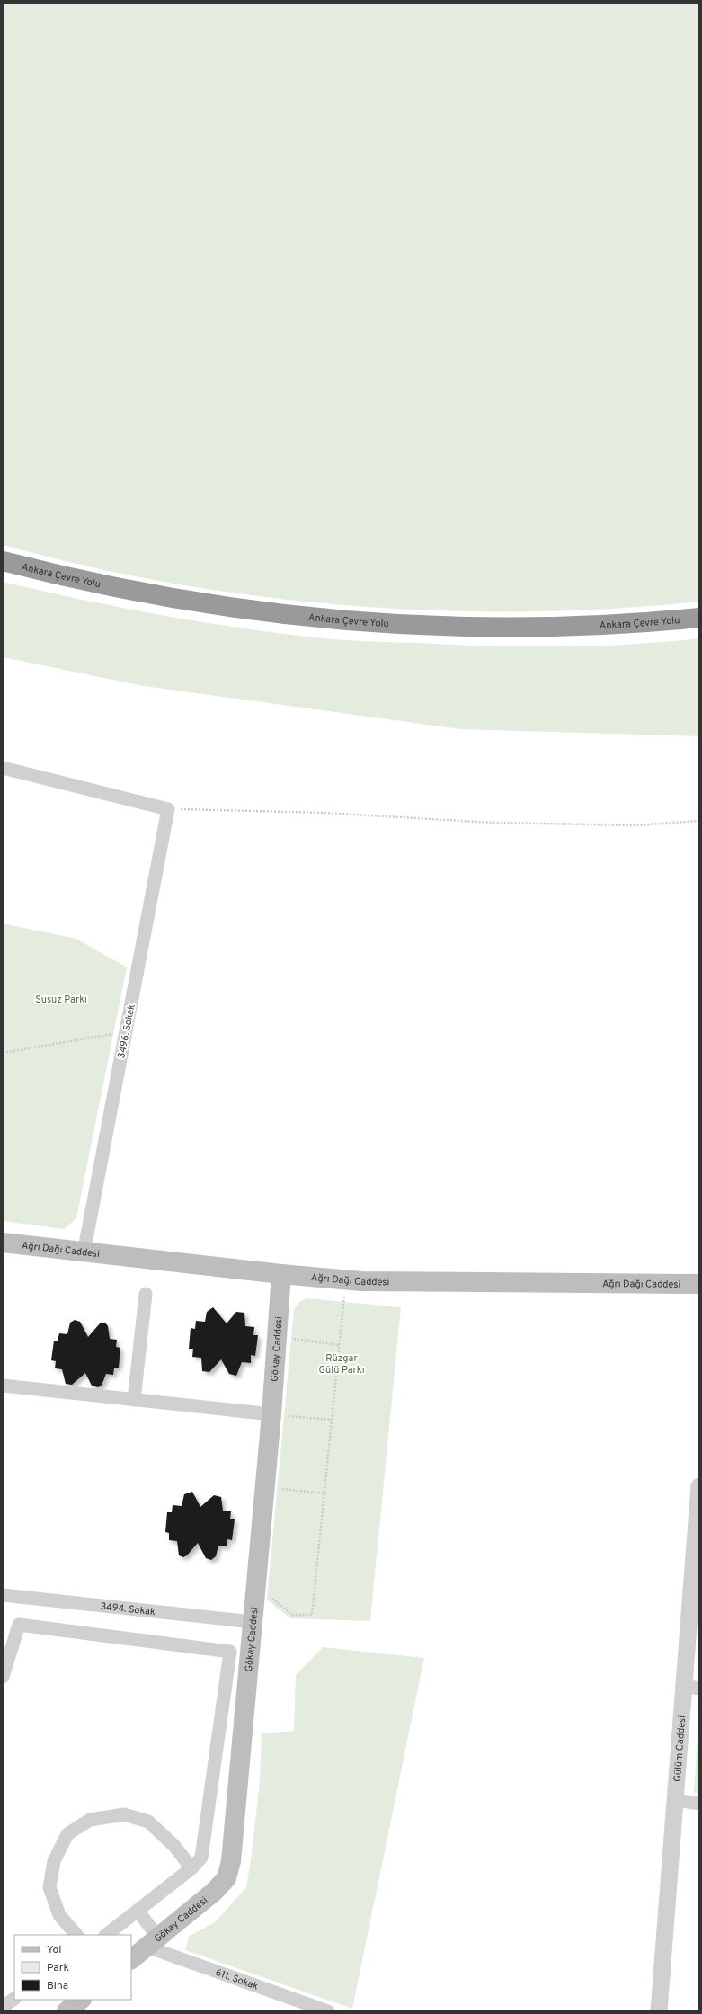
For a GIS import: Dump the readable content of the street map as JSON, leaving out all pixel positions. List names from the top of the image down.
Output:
{
  "streets": {
    "highway": ["Ankara Çevre Yolu"],
    "main road": ["Ağrı Dağı Caddesi", "Gökay Caddesi"],
    "street": [
      "3496. Sokak",
      "3494. Sokak",
      "Gülüm Caddesi",
      "611. Sokak"
    ]
  },
  "crossings": [
    ["3496. Sokak", "Ağrı Dağı Caddesi"],
    ["Ağrı Dağı Caddesi", "Gökay Caddesi"],
    ["Gökay Caddesi", "3494. Sokak"],
    ["Gökay Caddesi", "611. Sokak"]
  ],
  "parks": ["Susuz Parkı", "Rüzgar Gülü Parkı"],
  "legend": ["Yol", "Park", "Bina"]
}
